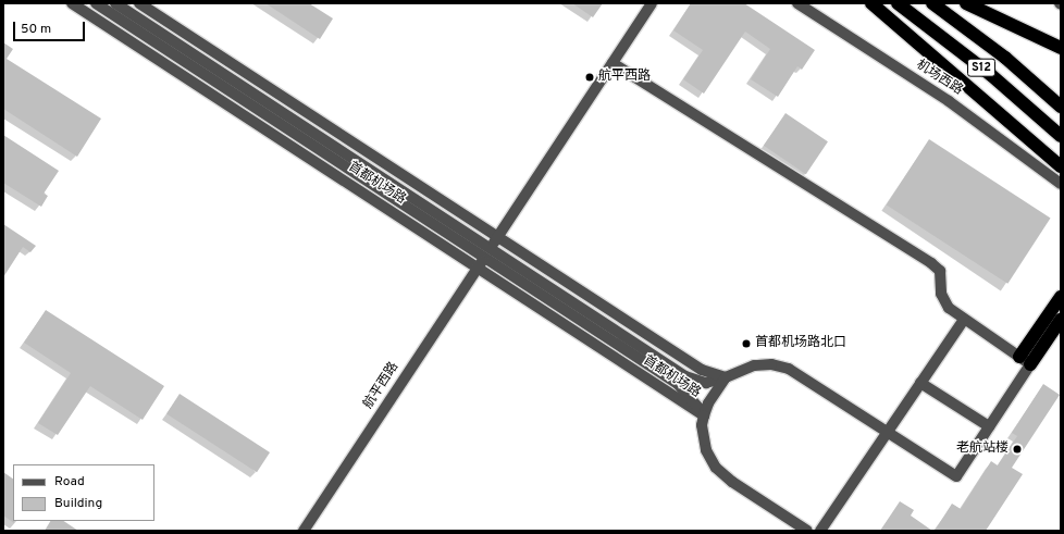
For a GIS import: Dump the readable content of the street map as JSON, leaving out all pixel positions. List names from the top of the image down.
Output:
{
  "streets": {
    "highway": ["S12"],
    "street": ["机场西路", "首都机场路", "航平西路"]
  },
  "crossings": [
    ["首都机场路", "航平西路"]
  ],
  "places": ["航平西路", "首都机场路北口", "老航站楼"],
  "legend": ["Road", "Building"],
  "scale_bar": "50 m"
}
